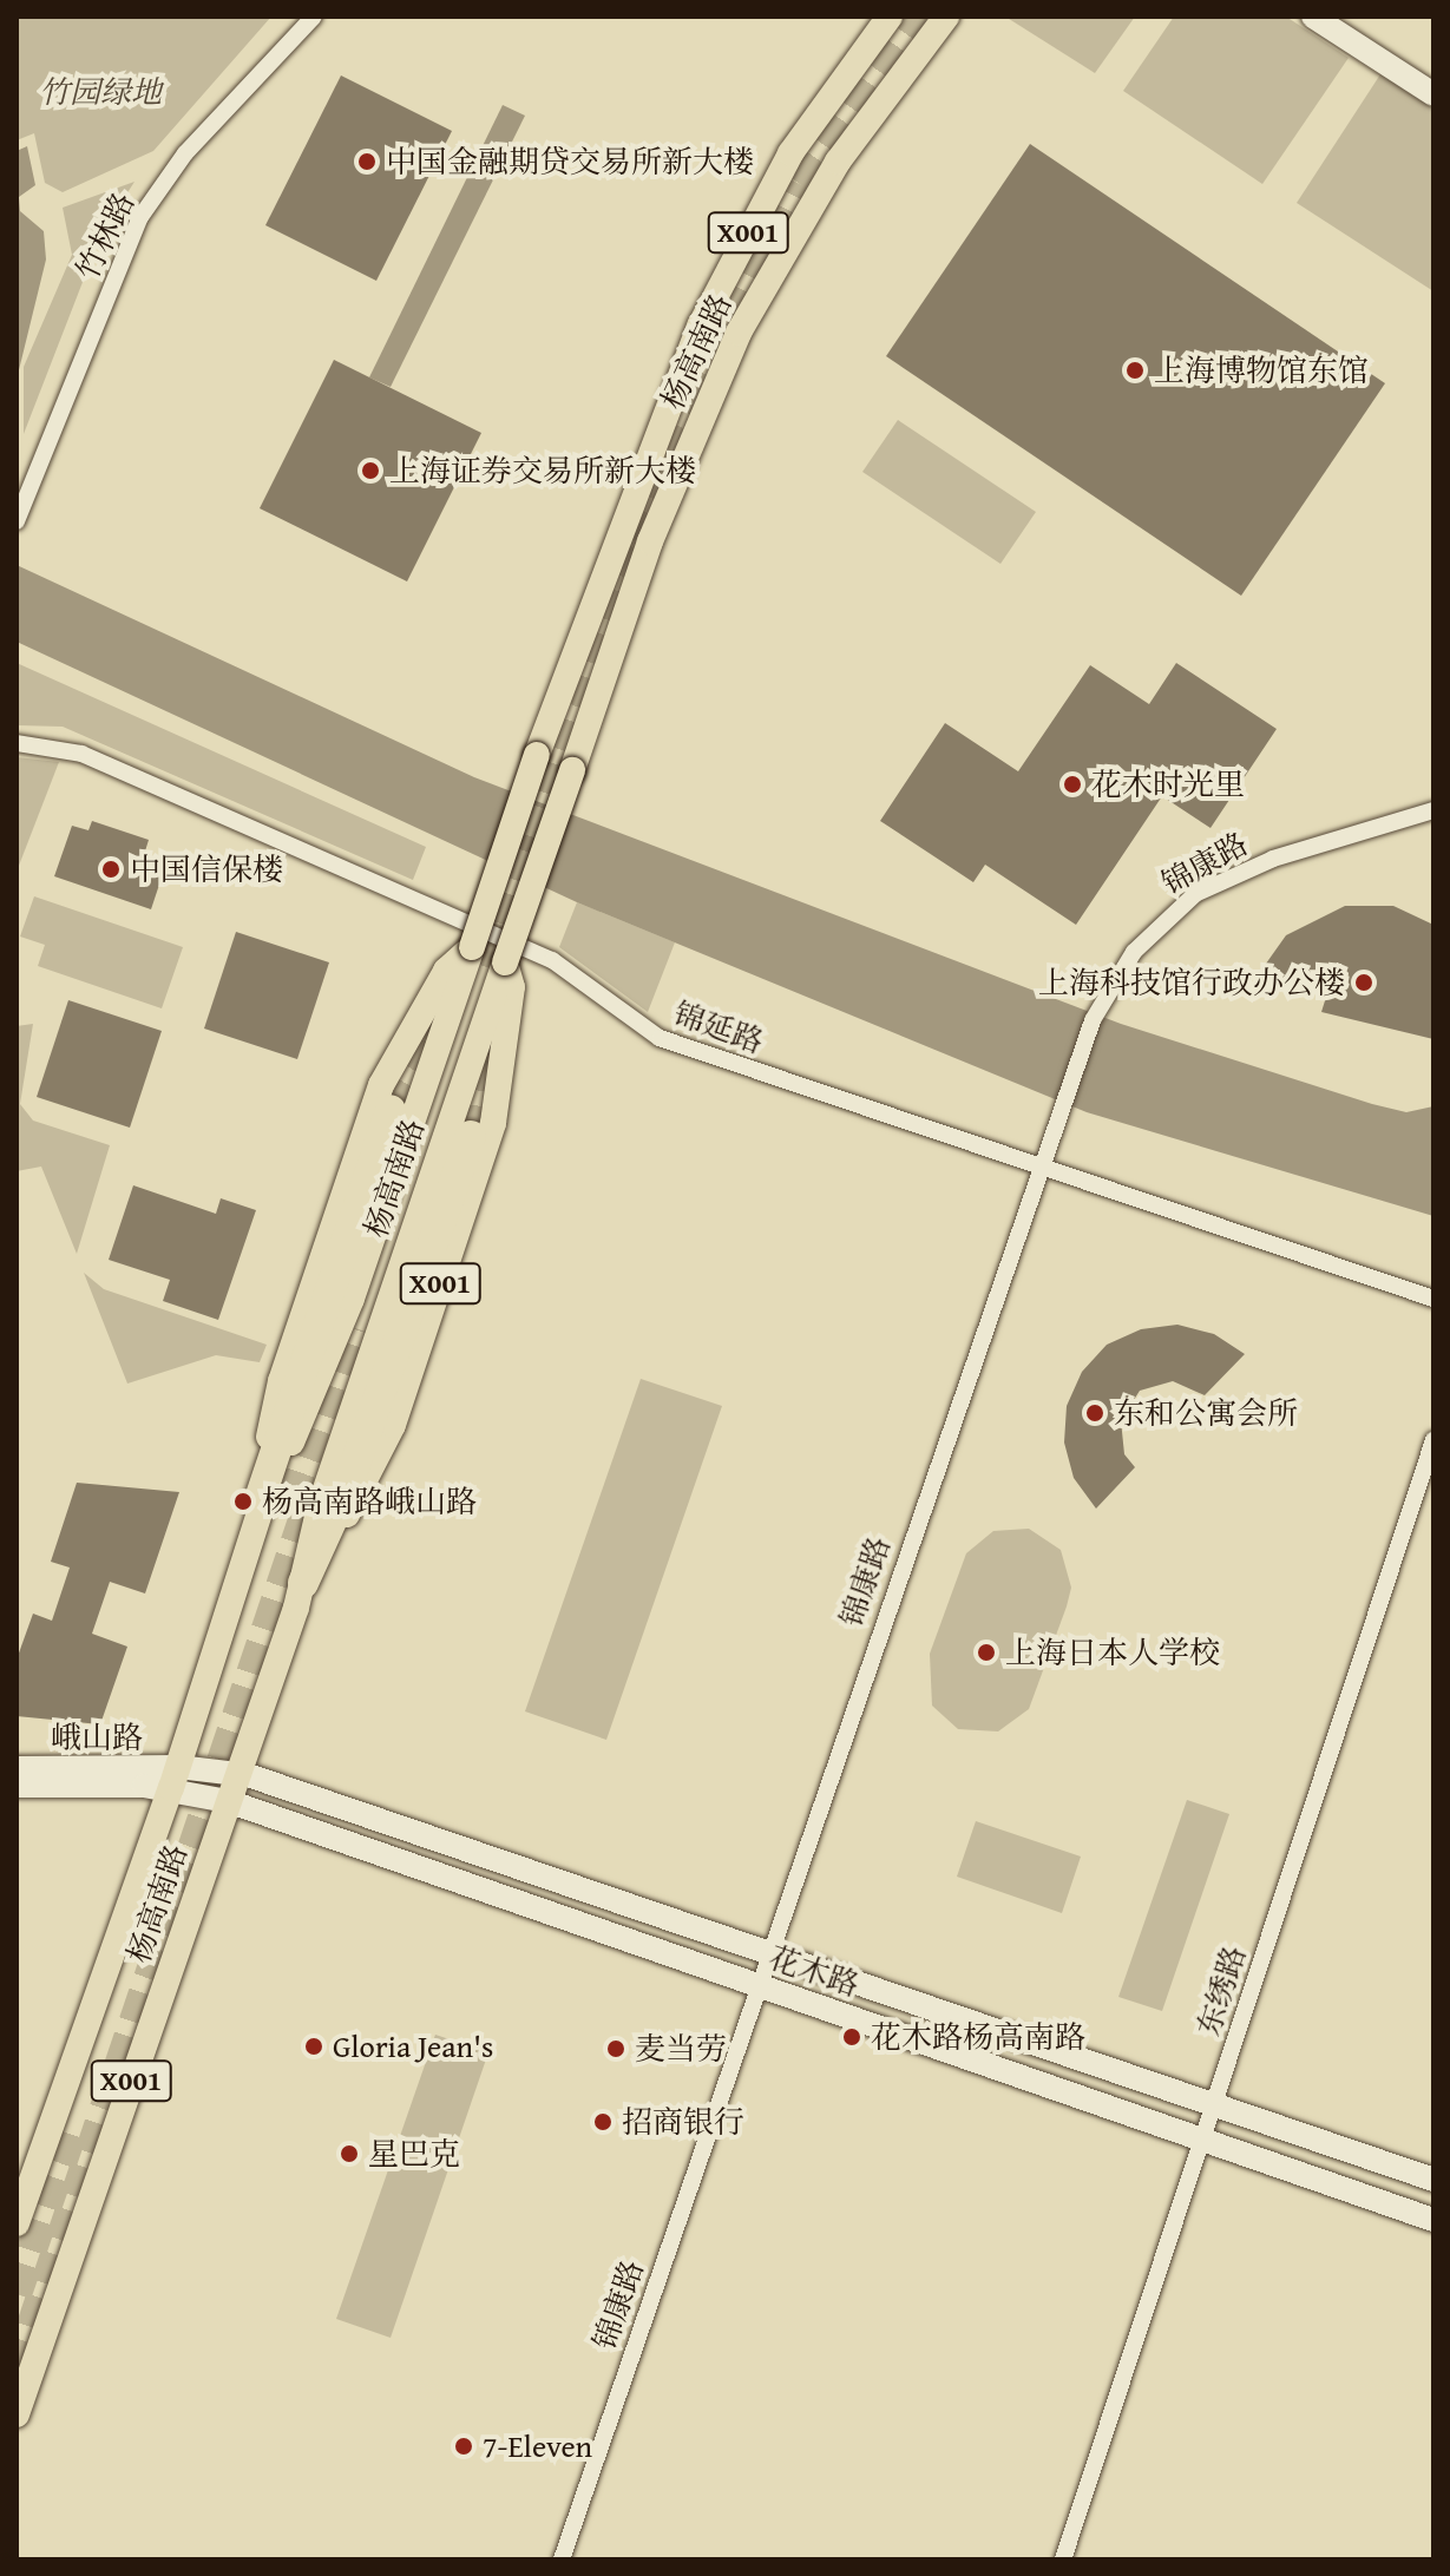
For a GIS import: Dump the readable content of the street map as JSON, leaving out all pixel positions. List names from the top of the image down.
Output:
{
  "streets": {
    "main road": [
      "X001",
      "杨高南路",
      "峨山路",
      "花木路"
    ],
    "street": [
      "竹林路",
      "锦康路",
      "锦延路",
      "东绣路"
    ]
  },
  "crossings": [
    ["X001", "杨高南路"],
    ["杨高南路", "峨山路"],
    ["杨高南路", "花木路"],
    ["锦康路", "锦延路"],
    ["锦康路", "花木路"],
    ["峨山路", "花木路"],
    ["花木路", "东绣路"]
  ],
  "parks": ["竹园绿地"],
  "places": [
    "中国金融期贷交易所新大楼",
    "上海博物馆东馆",
    "上海证券交易所新大楼",
    "花木时光里",
    "中国信保楼",
    "上海科技馆行政办公楼",
    "东和公寓会所",
    "杨高南路峨山路",
    "上海日本人学校",
    "花木路杨高南路",
    "Gloria Jean's",
    "麦当劳",
    "招商银行",
    "星巴克",
    "7-Eleven"
  ]
}
